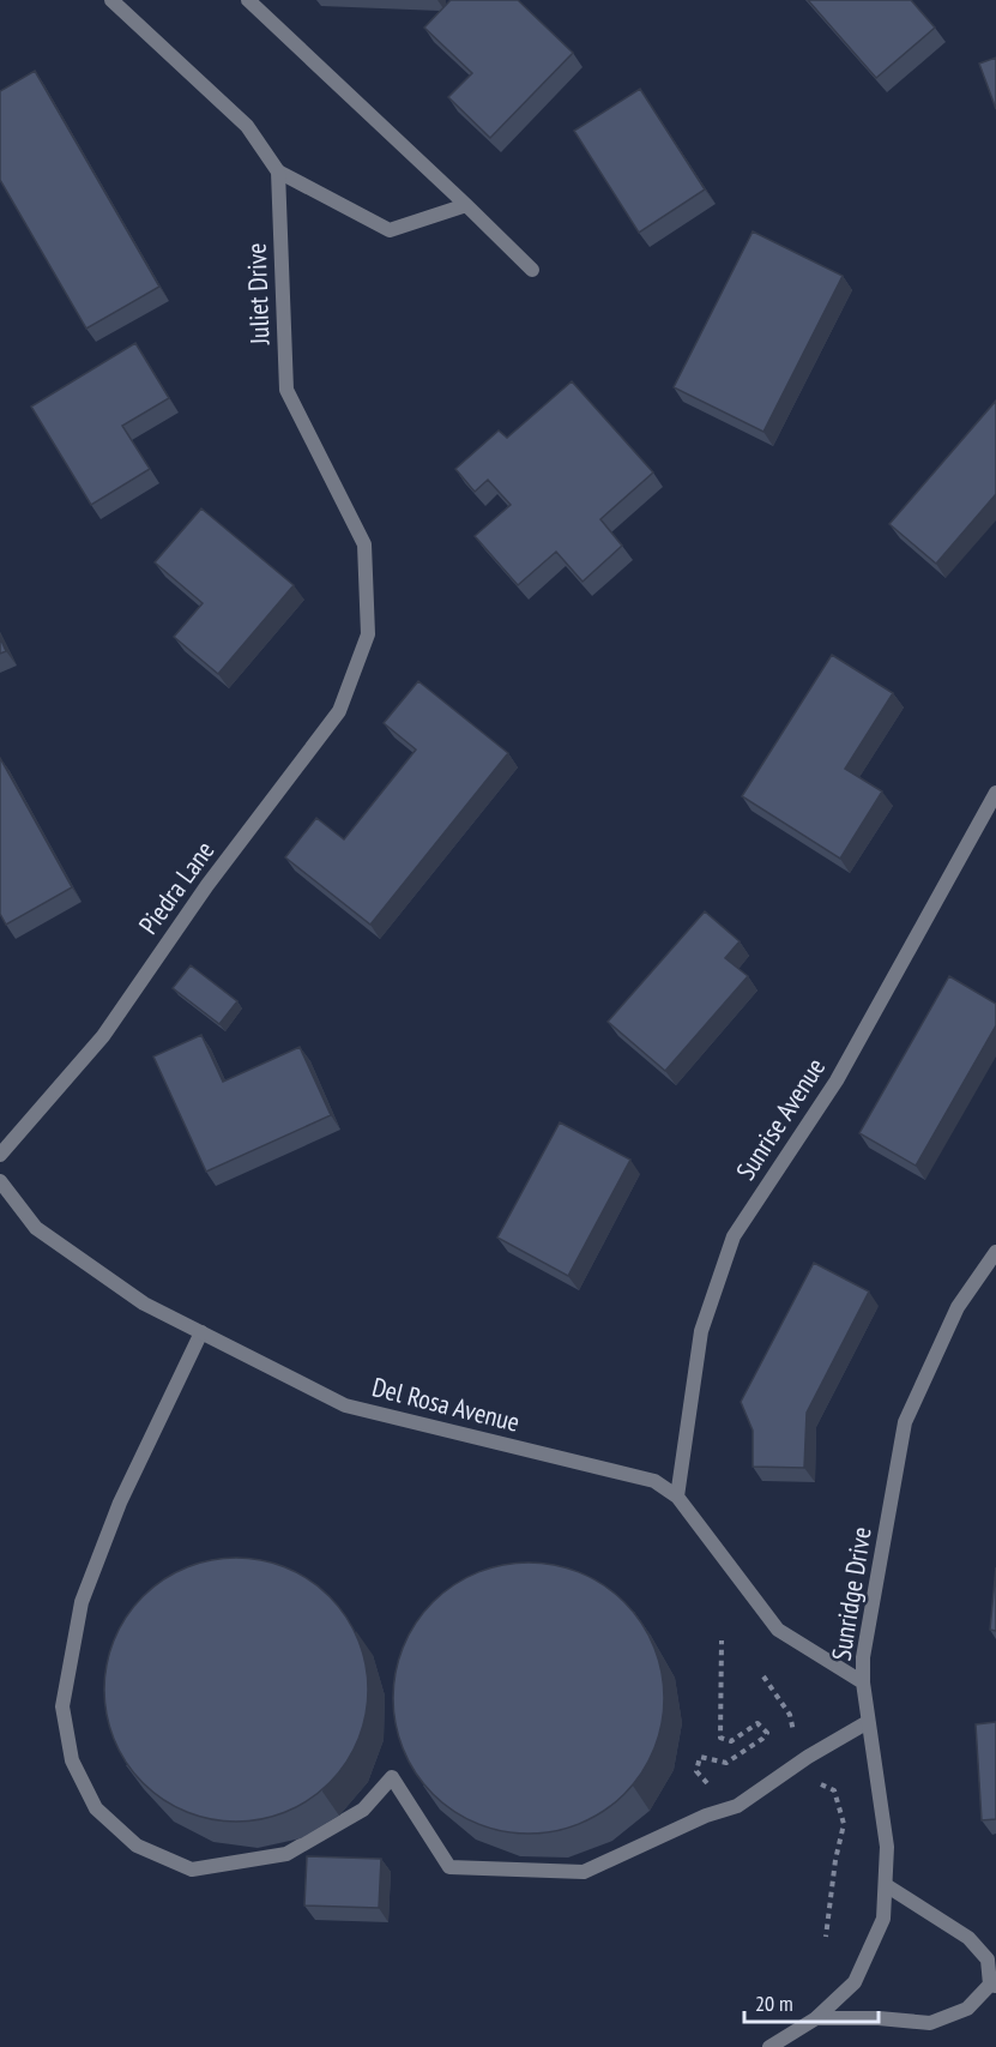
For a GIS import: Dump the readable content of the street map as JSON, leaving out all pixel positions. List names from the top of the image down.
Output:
{
  "streets": {
    "street": [
      "Juliet Drive",
      "Piedra Lane",
      "Sunrise Avenue",
      "Del Rosa Avenue",
      "Sunridge Drive"
    ]
  },
  "crossings": [
    ["Juliet Drive", "Piedra Lane"],
    ["Sunrise Avenue", "Del Rosa Avenue"],
    ["Del Rosa Avenue", "Sunridge Drive"]
  ],
  "scale_bar": "20 m"
}
